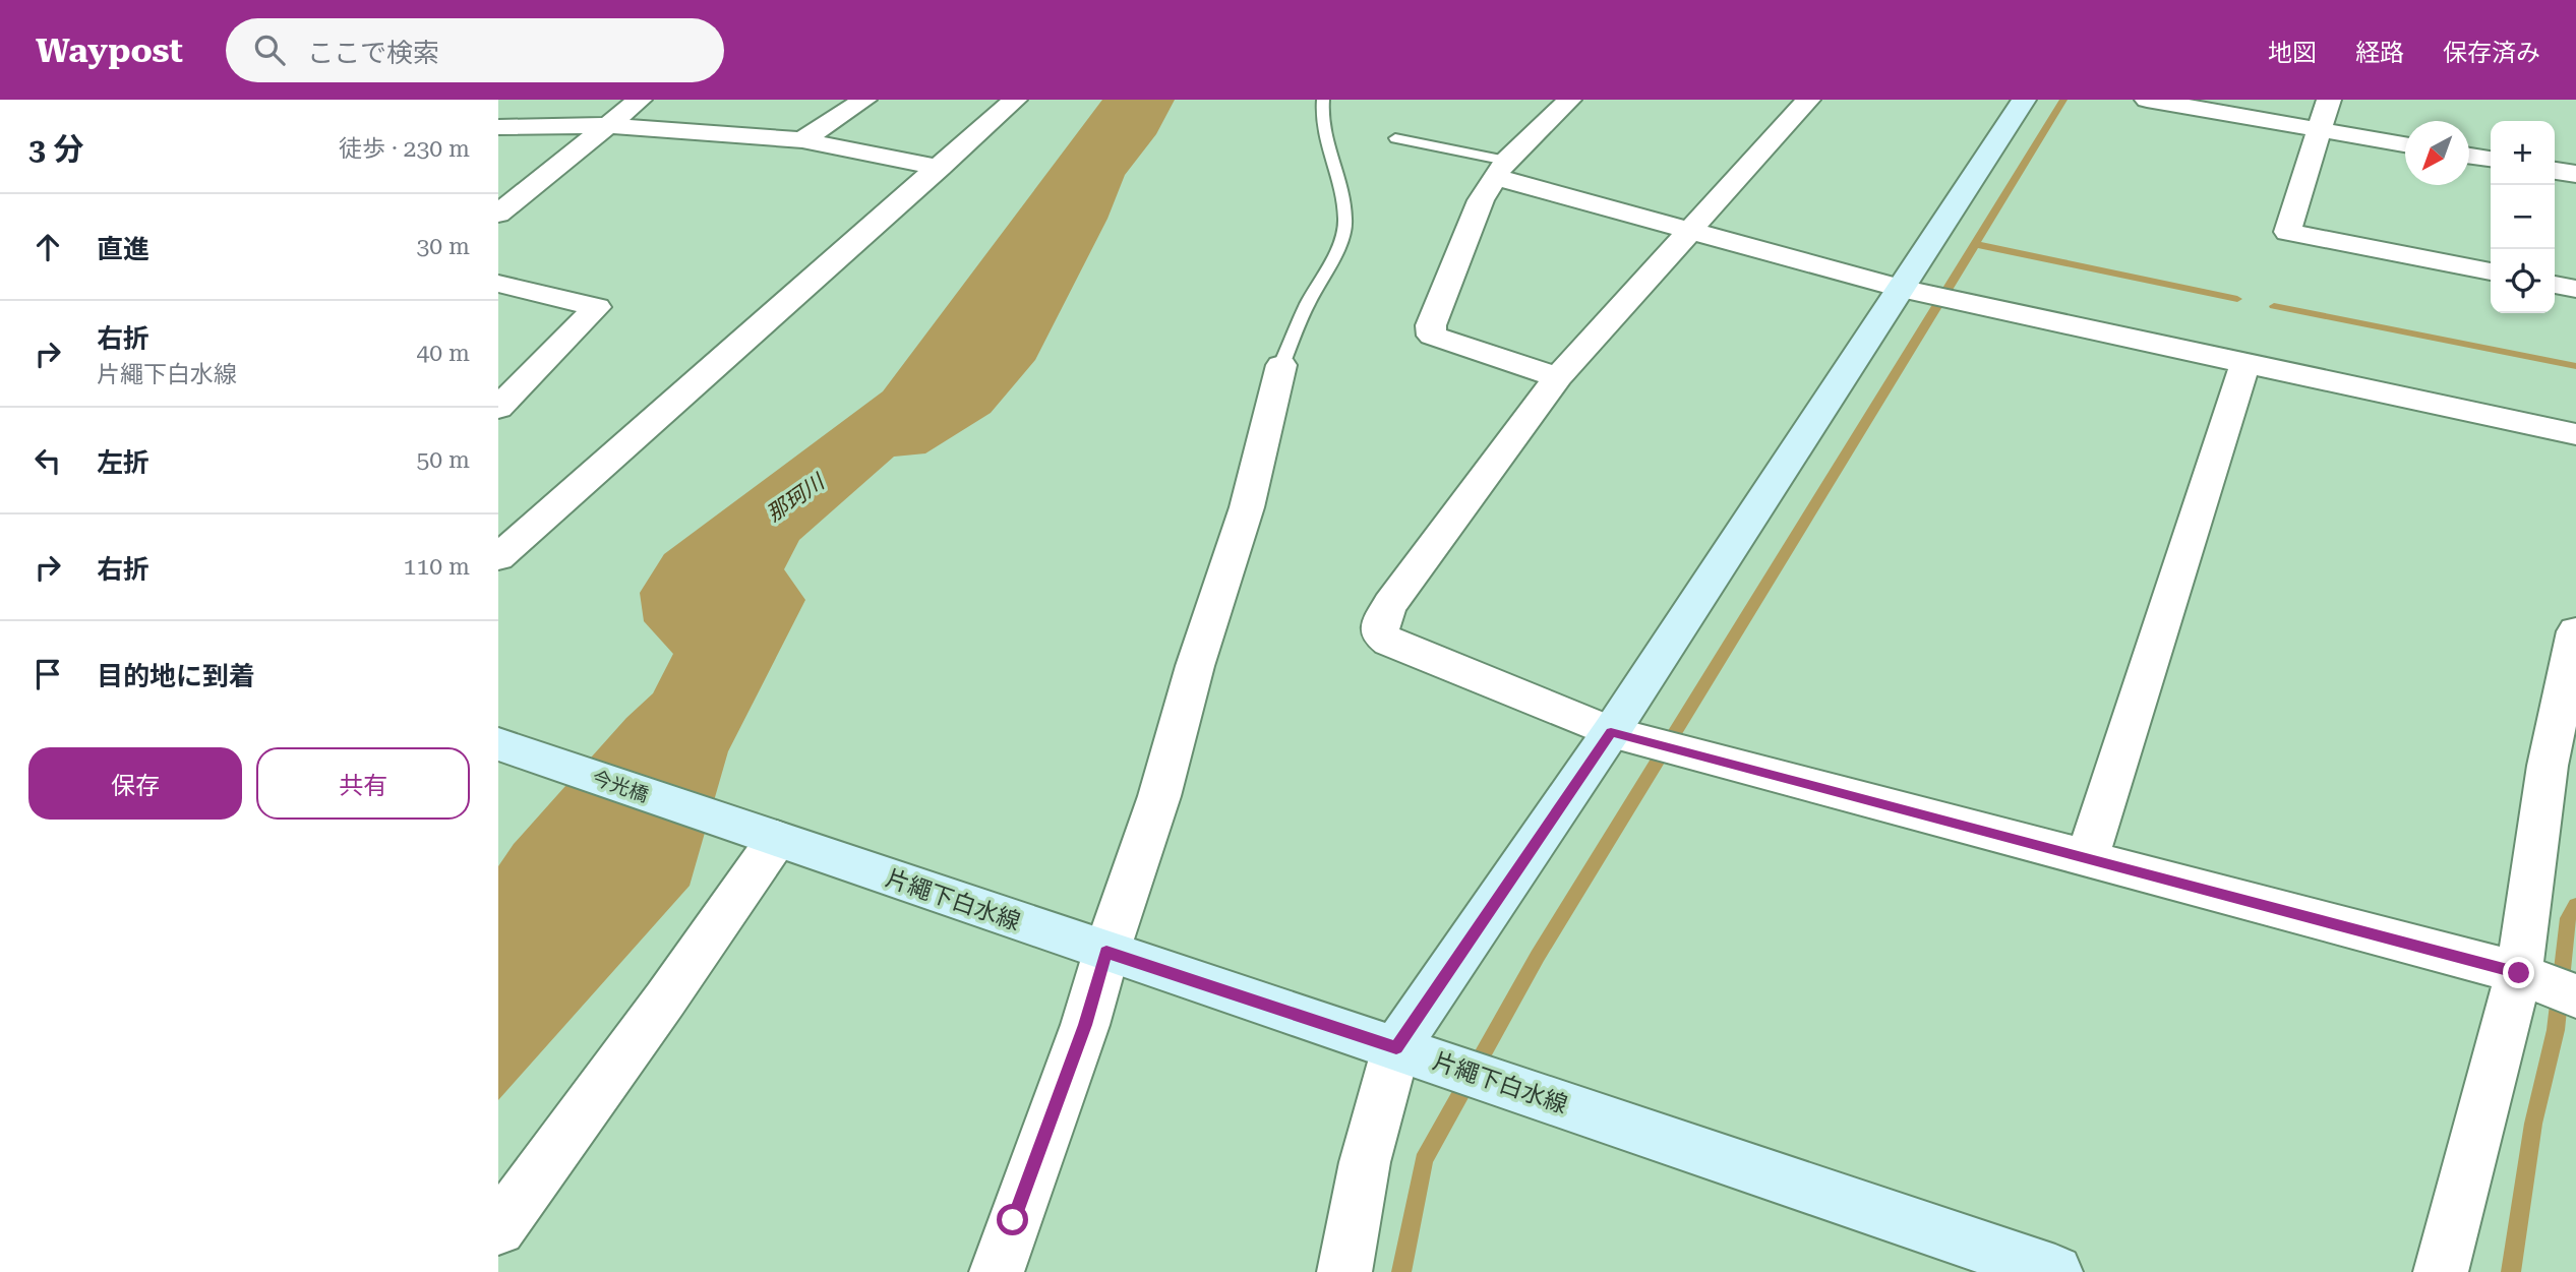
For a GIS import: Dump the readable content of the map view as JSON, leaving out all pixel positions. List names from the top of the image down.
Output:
{
  "streets": {
    "street": ["今光橋", "片繩下白水線"]
  },
  "crossings": [
    ["今光橋", "片繩下白水線"]
  ],
  "water": ["那珂川"],
  "north": "bottom left",
  "page": {
    "header": "Waypost",
    "search": "ここで検索",
    "nav": ["地図", "経路", "保存済み"],
    "heading": ["3 分", "徒歩 · 230 m"],
    "map_buttons": ["+", "−"],
    "list": [
      ["直進", "30 m"],
      ["右折", "片繩下白水線", "40 m"],
      ["左折", "50 m"],
      ["右折", "110 m"],
      "目的地に到着"
    ],
    "buttons": ["保存", "共有"]
  }
}
